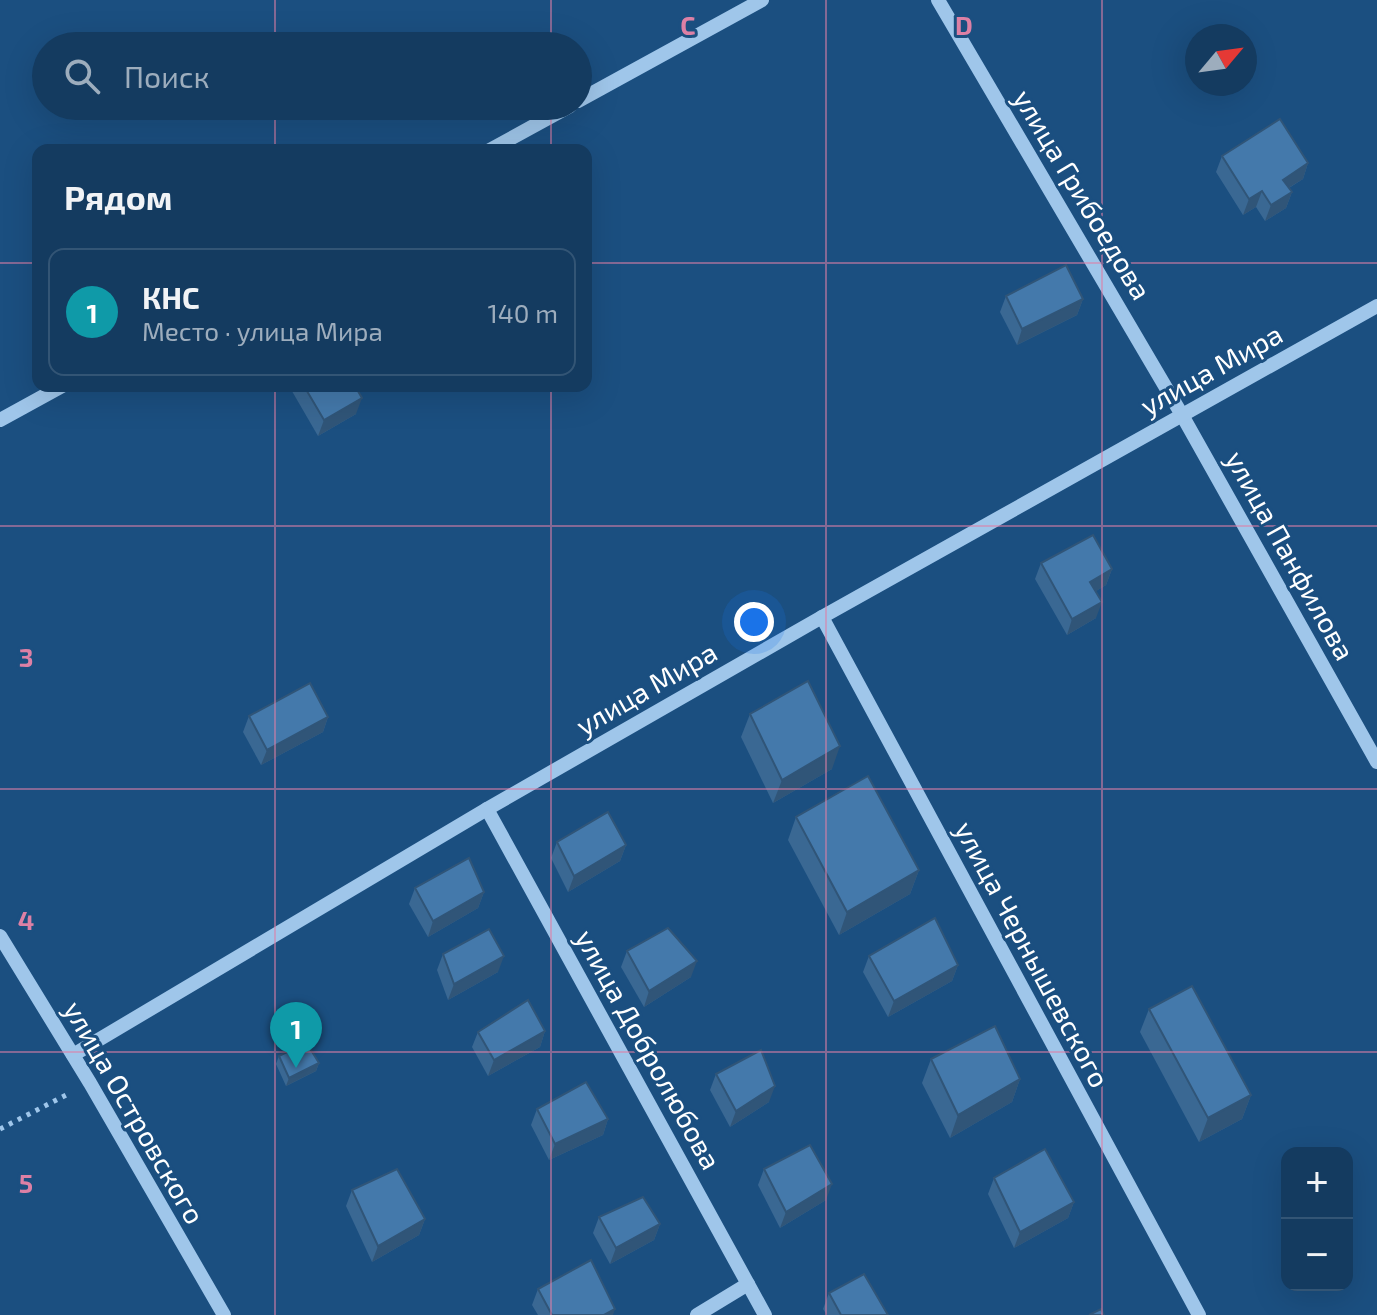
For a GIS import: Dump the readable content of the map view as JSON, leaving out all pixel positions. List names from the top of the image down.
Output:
{
  "streets": {
    "street": [
      "улица Грибоедова",
      "улица Мира",
      "улица Панфилова",
      "улица Чернышевского",
      "улица Добролюбова",
      "улица Островского"
    ]
  },
  "crossings": [
    ["улица Грибоедова", "улица Мира"],
    ["улица Грибоедова", "улица Панфилова"],
    ["улица Мира", "улица Панфилова"],
    ["улица Мира", "улица Чернышевского"],
    ["улица Мира", "улица Добролюбова"],
    ["улица Мира", "улица Островского"]
  ],
  "north": "top right",
  "page": {
    "search": "Поиск",
    "heading": "Рядом",
    "list": [
      {
        "mark": "1",
        "name": "КНС",
        "note": "Место · улица Мира",
        "value": "140 m"
      }
    ],
    "pins": "1",
    "map_buttons": ["+", "−"]
  },
  "grid": {
    "columns": ["C", "D"],
    "rows": ["3", "4", "5"]
  }
}
